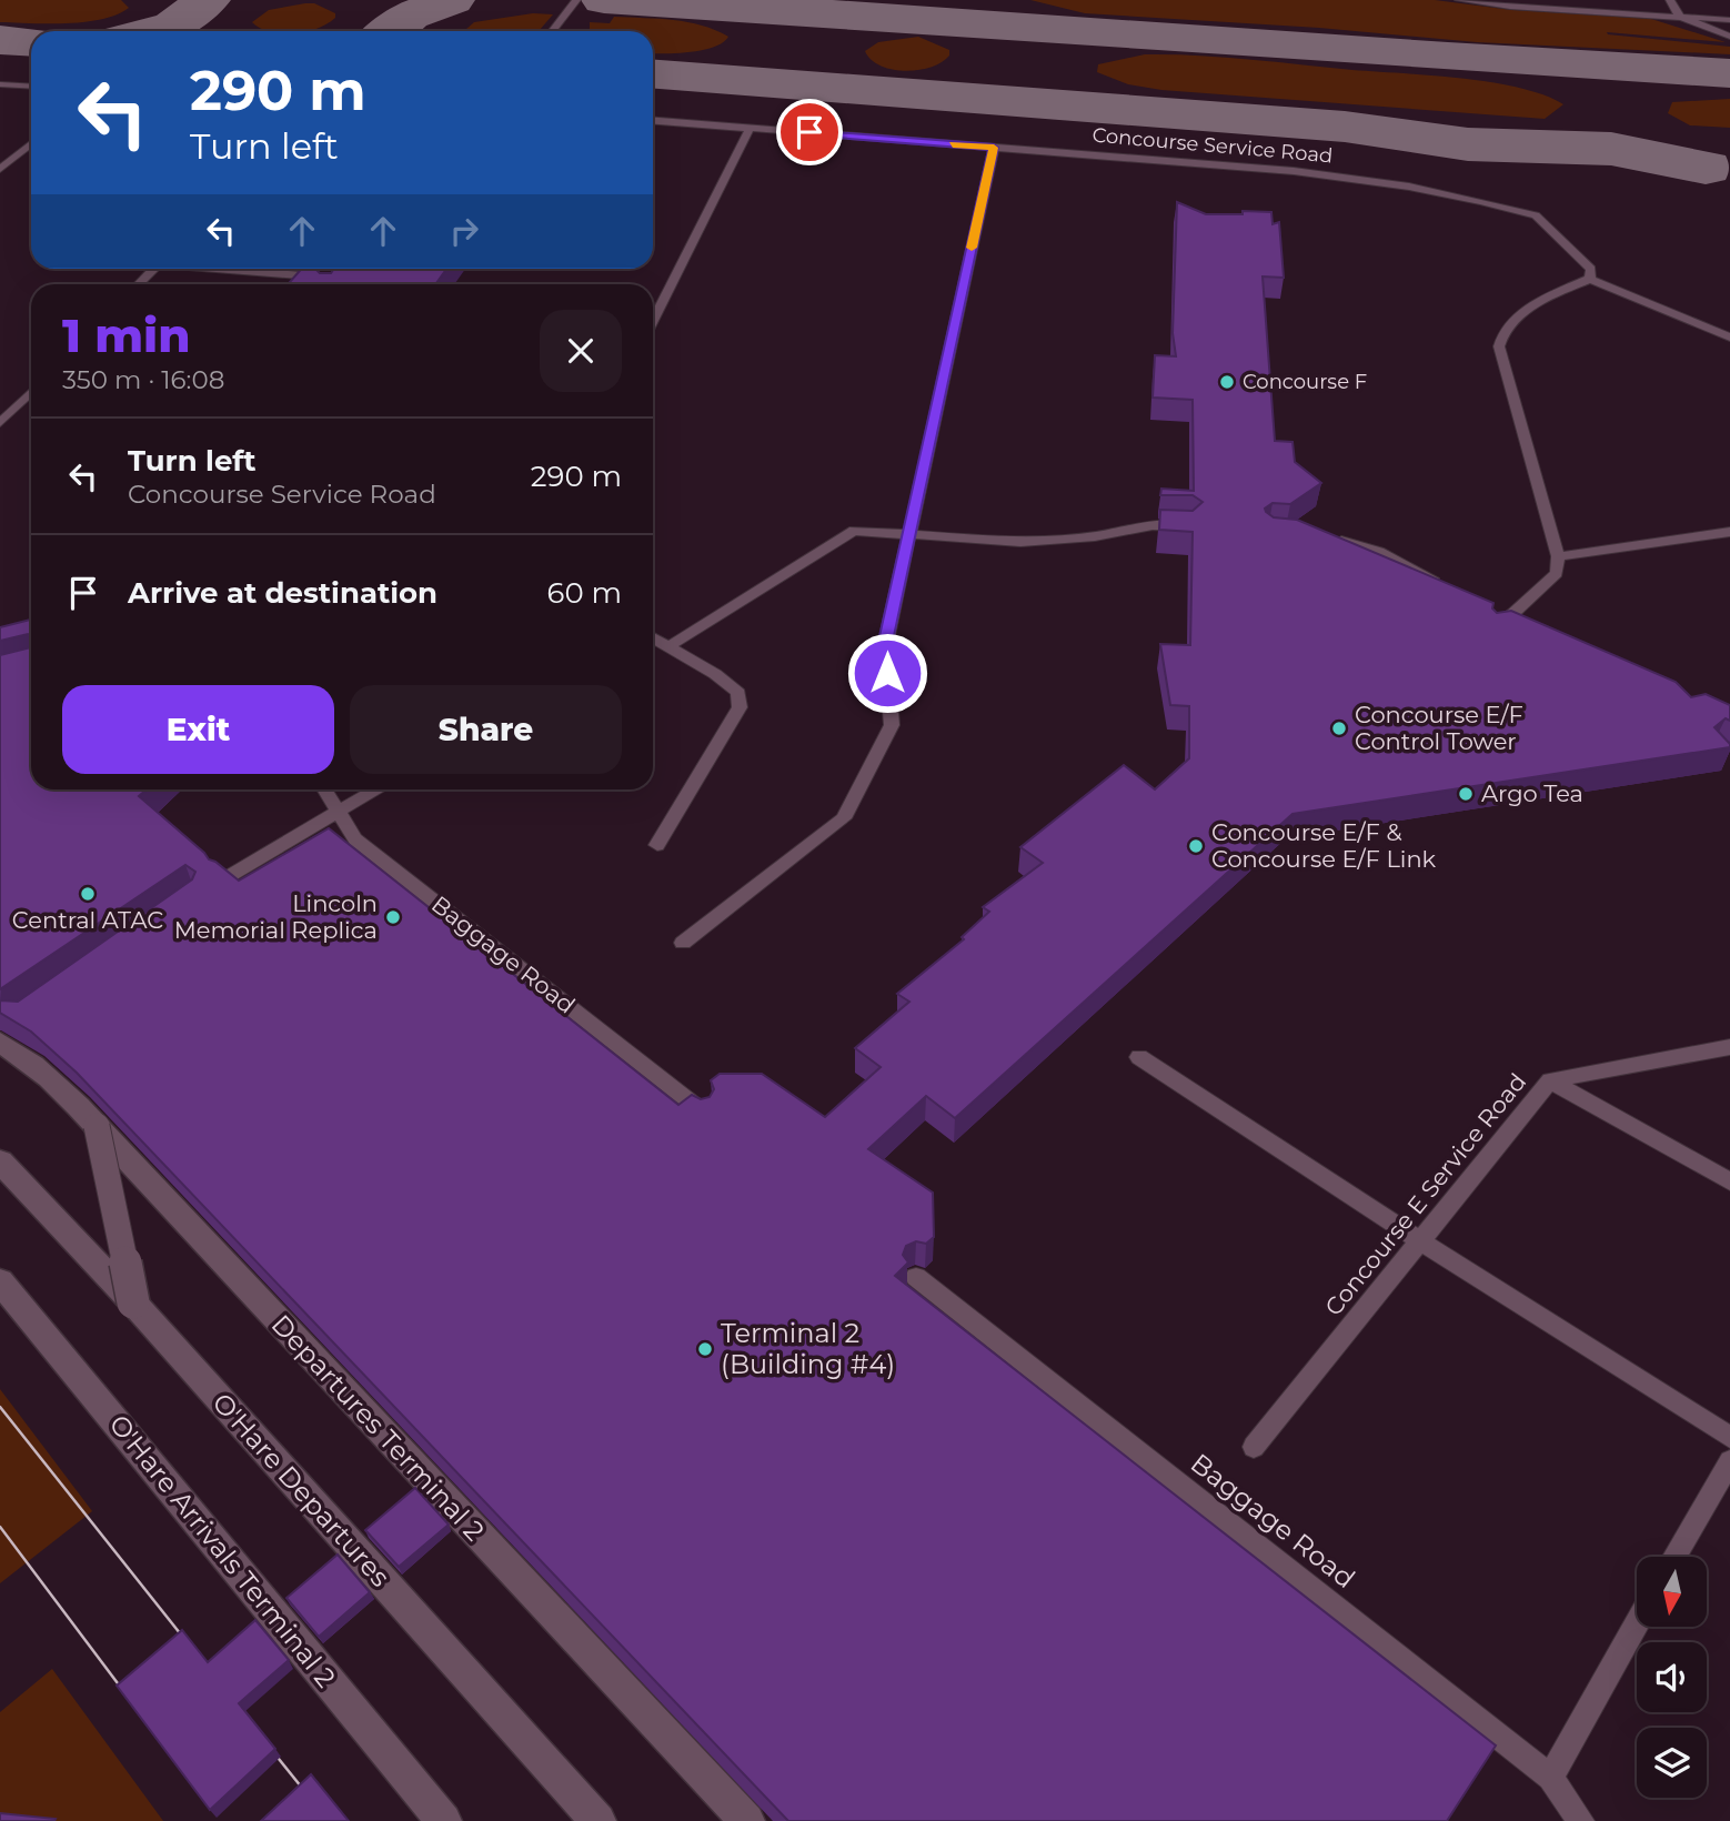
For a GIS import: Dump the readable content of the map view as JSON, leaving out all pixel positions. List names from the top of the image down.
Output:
{
  "streets": {
    "street": ["Departures Terminal 2", "O'Hare Departures", "O'Hare Arrivals Terminal 2"],
    "lane": ["Concourse Service Road", "Baggage Road", "Concourse E Service Road"]
  },
  "places": [
    "Concourse F",
    "Concourse E/F Control Tower",
    "Argo Tea",
    "Concourse E/F & Concourse E/F Link",
    "Central ATAC",
    "Lincoln Memorial Replica",
    "Terminal 2 (Building #4)"
  ],
  "north": "bottom",
  "page": {
    "turn": ["290 m", "Turn left"],
    "heading": ["1 min", "350 m · 16:08"],
    "list": [
      {
        "name": "Turn left",
        "note": "Concourse Service Road",
        "value": "290 m"
      },
      {
        "name": "Arrive at destination",
        "value": "60 m"
      }
    ],
    "buttons": ["Exit", "Share"]
  }
}
